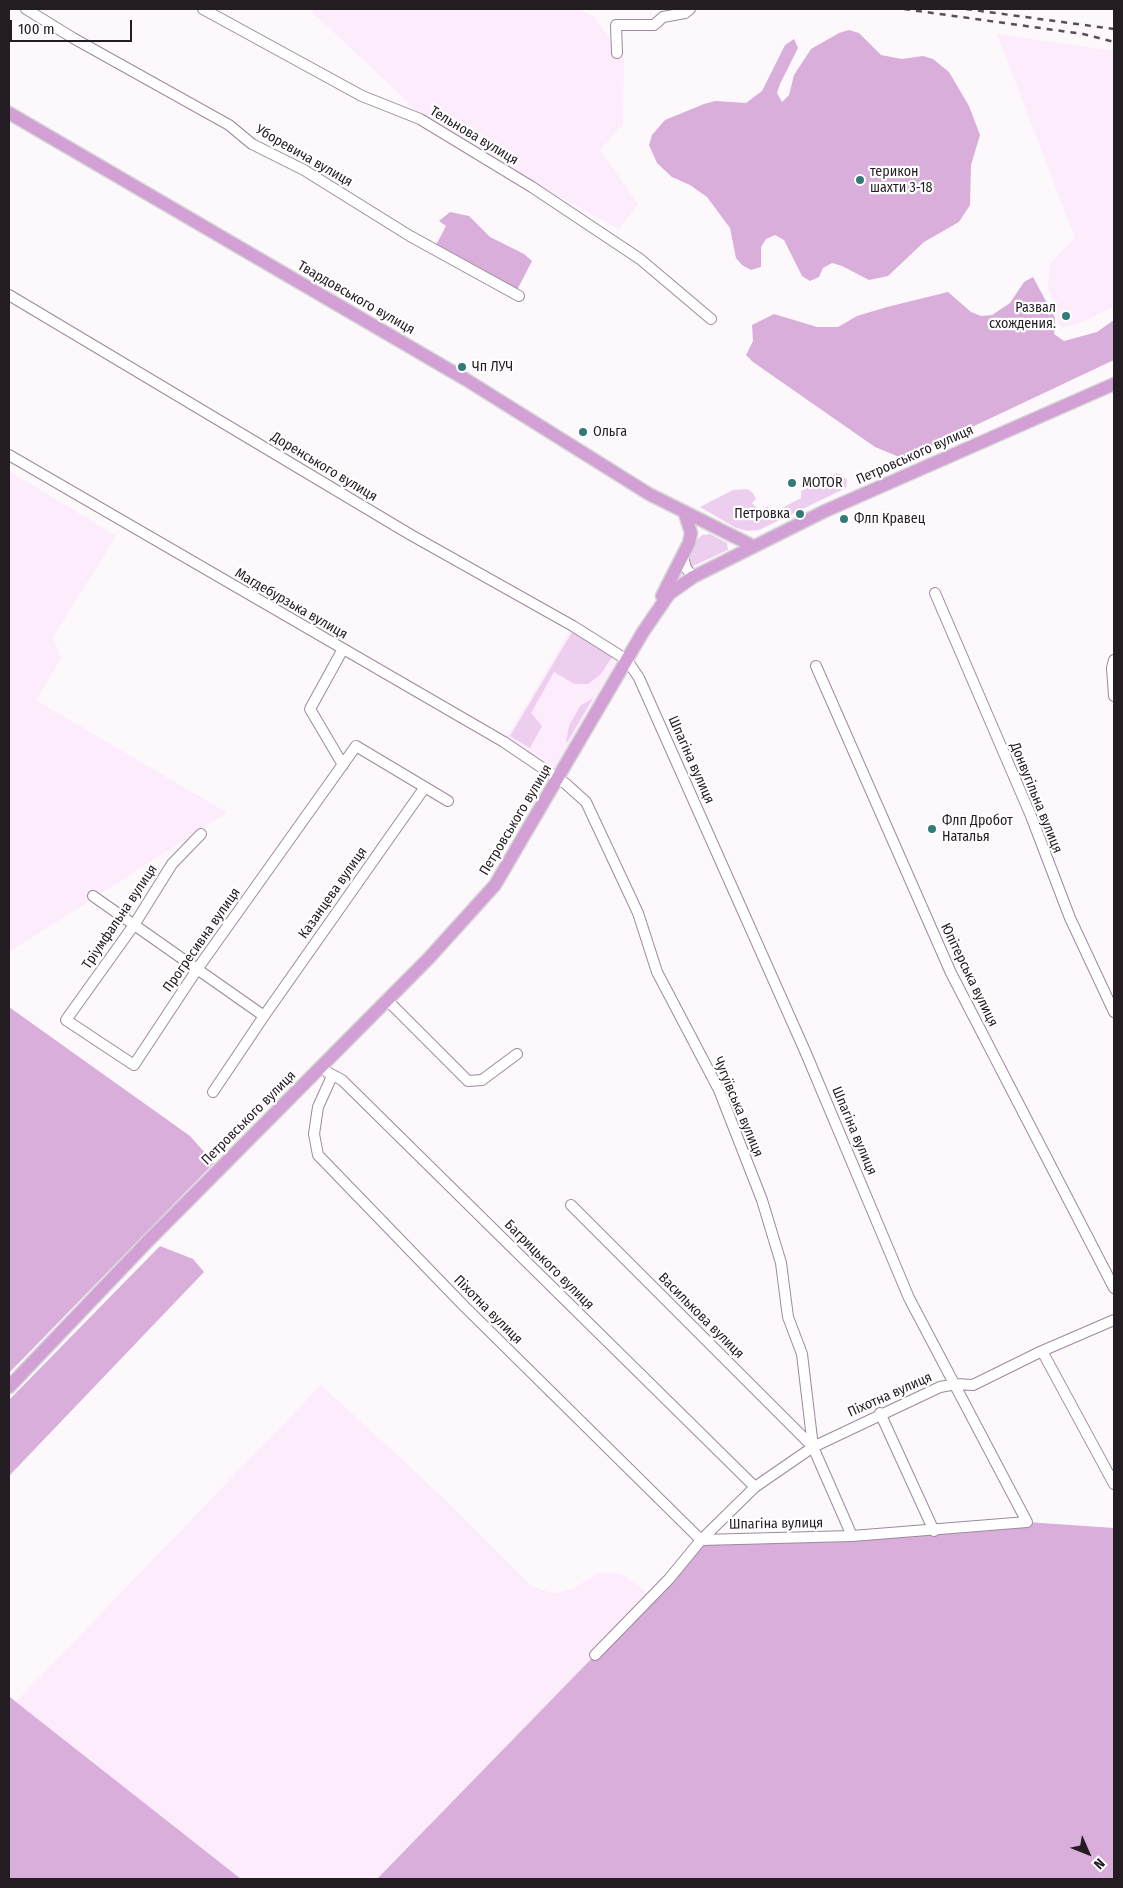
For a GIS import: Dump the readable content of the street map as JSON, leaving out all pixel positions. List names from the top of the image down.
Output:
{
  "streets": {
    "main road": ["Твардовського вулиця", "Петровського вулиця"],
    "street": [
      "Тельнова вулиця",
      "Уборевича вулиця",
      "Доренського вулиця",
      "Магдебурзька вулиця",
      "Шпагіна вулиця",
      "Донвугільна вулиця",
      "Казанцева вулиця",
      "Тріумфальна вулиця",
      "Прогресивна вулиця",
      "Юпітерська вулиця",
      "Чугуївська вулиця",
      "Багрицького вулиця",
      "Піхотна вулиця",
      "Василькова вулиця"
    ]
  },
  "crossings": [
    ["Твардовського вулиця", "Петровського вулиця"],
    ["Петровського вулиця", "Доренського вулиця"],
    ["Петровського вулиця", "Магдебурзька вулиця"],
    ["Петровського вулиця", "Шпагіна вулиця"],
    ["Петровського вулиця", "Чугуївська вулиця"],
    ["Петровського вулиця", "Багрицького вулиця"],
    ["Доренського вулиця", "Шпагіна вулиця"],
    ["Магдебурзька вулиця", "Чугуївська вулиця"],
    ["Шпагіна вулиця", "Чугуївська вулиця"],
    ["Шпагіна вулиця", "Піхотна вулиця"],
    ["Шпагіна вулиця", "Василькова вулиця"],
    ["Казанцева вулиця", "Прогресивна вулиця"],
    ["Тріумфальна вулиця", "Прогресивна вулиця"],
    ["Чугуївська вулиця", "Піхотна вулиця"],
    ["Чугуївська вулиця", "Василькова вулиця"],
    ["Багрицького вулиця", "Піхотна вулиця"],
    ["Піхотна вулиця", "Василькова вулиця"]
  ],
  "places": [
    "терикон шахти 3-18",
    "Развал схождения.",
    "Чп ЛУЧ",
    "Ольга",
    "MOTOR",
    "Петровка",
    "Флп Кравец",
    "Флп Дробот Наталья"
  ],
  "scale_bar": "100 m",
  "north": "bottom right"
}
